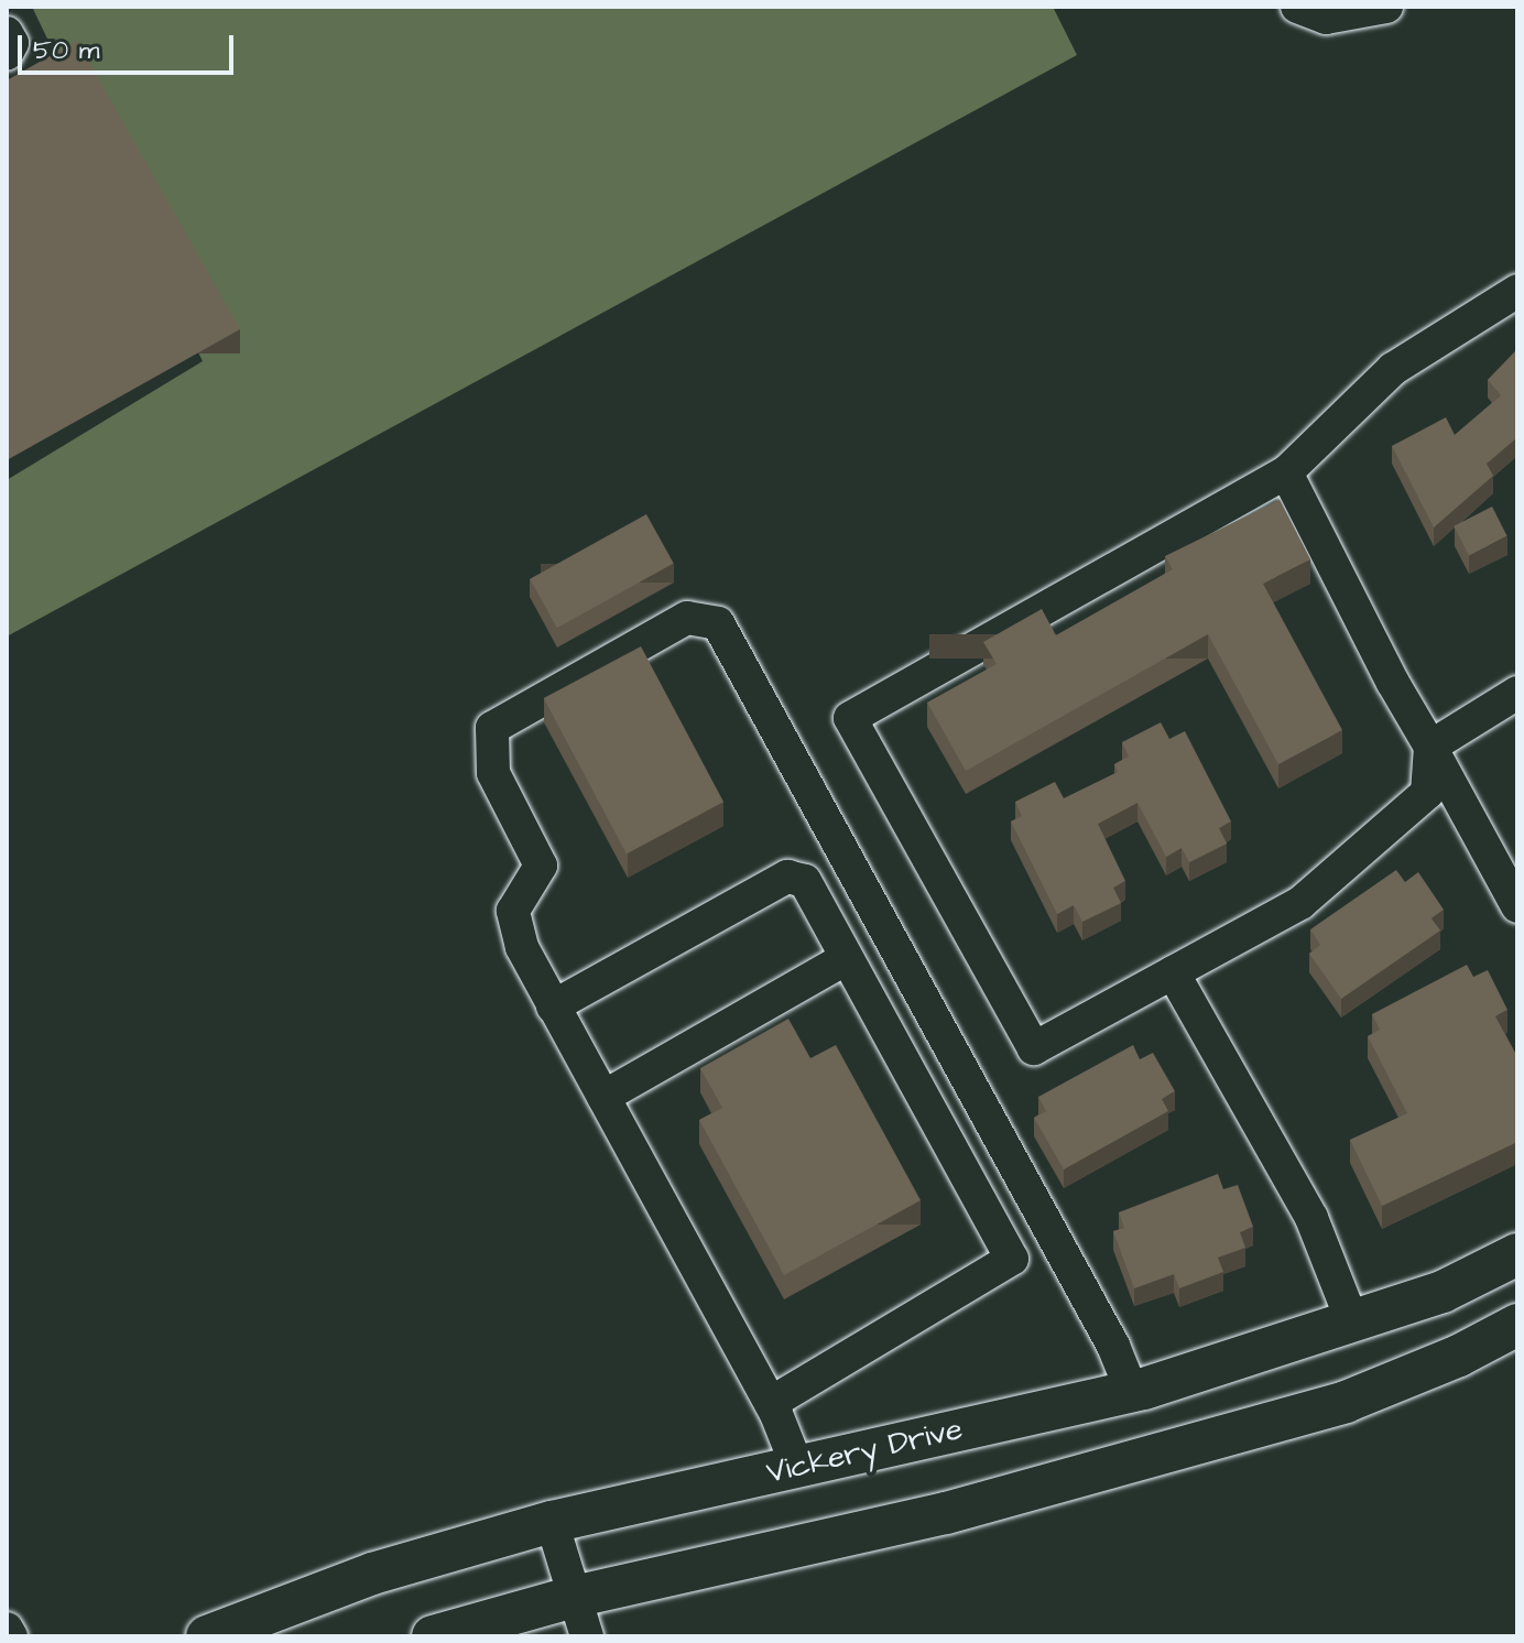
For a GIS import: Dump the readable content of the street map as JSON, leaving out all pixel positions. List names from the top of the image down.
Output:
{
  "streets": {
    "main road": ["Vickery Drive"]
  },
  "scale_bar": "50 m"
}
